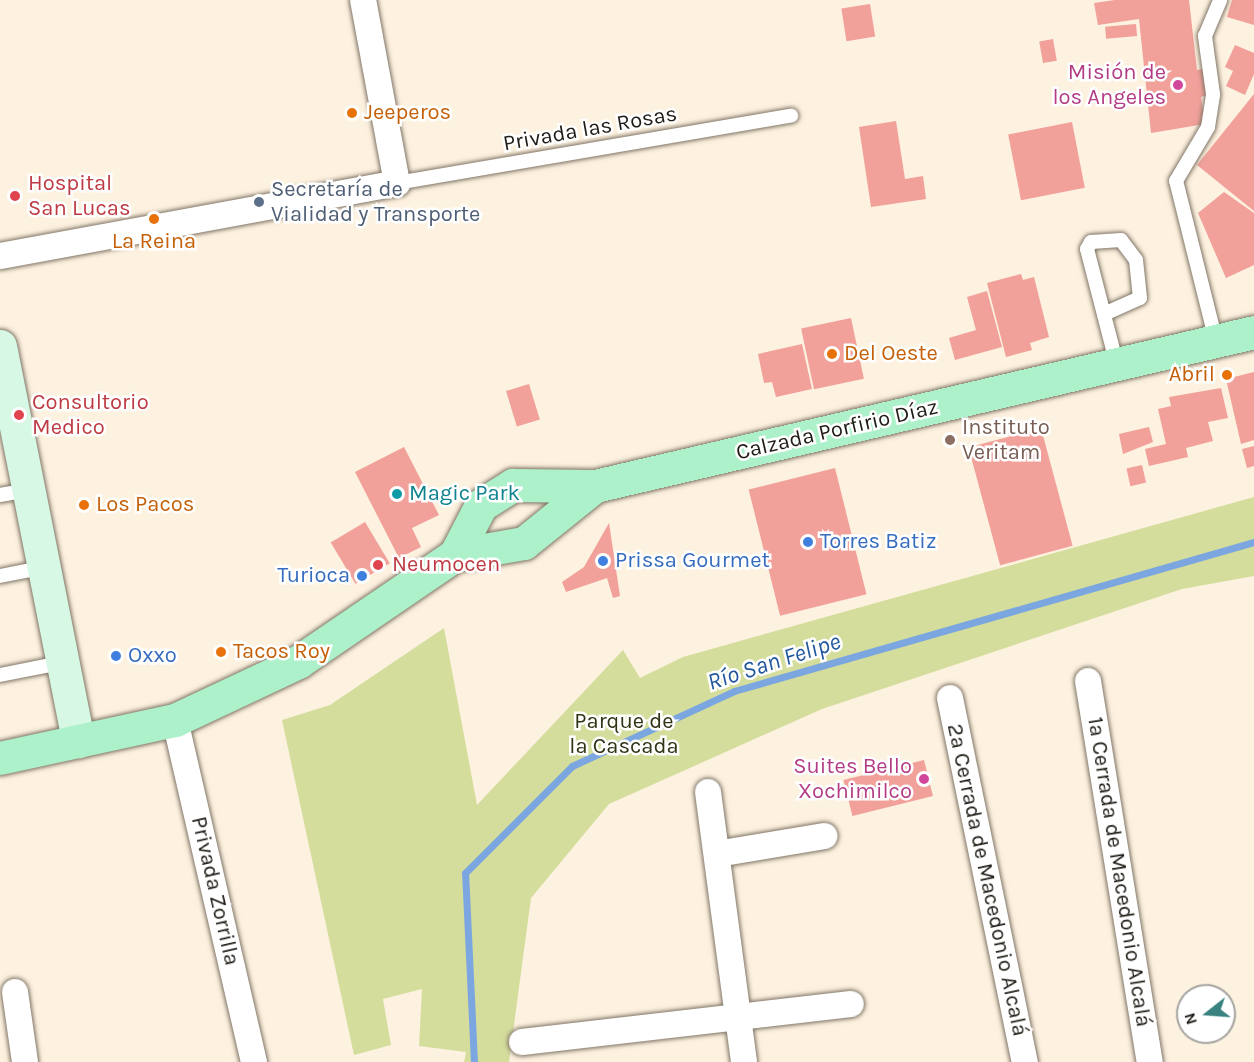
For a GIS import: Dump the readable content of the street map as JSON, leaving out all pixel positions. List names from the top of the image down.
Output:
{
  "streets": {
    "main road": ["Calzada Porfirio Díaz"],
    "street": ["1a Cerrada de Macedonio Alcalá", "2a Cerrada de Macedonio Alcalá", "Privada Zorrilla"],
    "lane": ["Privada las Rosas"]
  },
  "crossings": [
    ["Calzada Porfirio Díaz", "Privada Zorrilla"]
  ],
  "water": ["Río San Felipe"],
  "parks": ["Parque de la Cascada"],
  "places": [
    "Misión de los Angeles",
    "Jeeperos",
    "Hospital San Lucas",
    "Secretaría de Vialidad y Transporte",
    "La Reina",
    "Del Oeste",
    "Abril",
    "Consultorio Medico",
    "Instituto Veritam",
    "Magic Park",
    "Los Pacos",
    "Torres Batiz",
    "Prissa Gourmet",
    "Neumocen",
    "Turioca",
    "Tacos Roy",
    "Oxxo",
    "Suites Bello Xochimilco"
  ],
  "north": "left"
}
